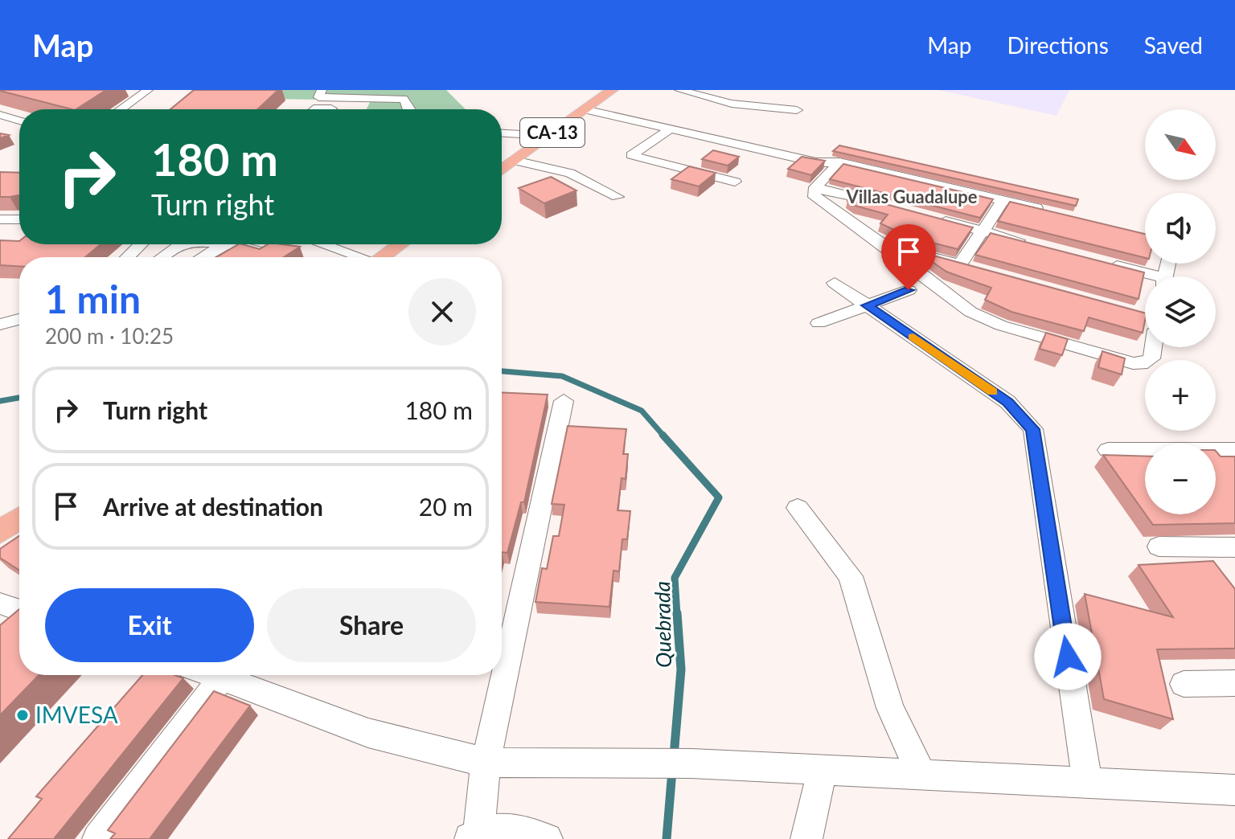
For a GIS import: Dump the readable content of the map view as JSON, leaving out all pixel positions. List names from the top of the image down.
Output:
{
  "streets": {
    "main road": ["CA-13"]
  },
  "districts": ["Villas Guadalupe"],
  "water": ["Quebrada"],
  "places": ["IMVESA"],
  "north": "bottom right",
  "page": {
    "header": "Map",
    "nav": ["Map", "Directions", "Saved"],
    "map_buttons": ["+", "−"],
    "turn": ["180 m", "Turn right"],
    "heading": ["1 min", "200 m · 10:25"],
    "list": [
      {
        "name": "Turn right",
        "value": "180 m"
      },
      {
        "name": "Arrive at destination",
        "value": "20 m"
      }
    ],
    "buttons": ["Exit", "Share"]
  }
}
